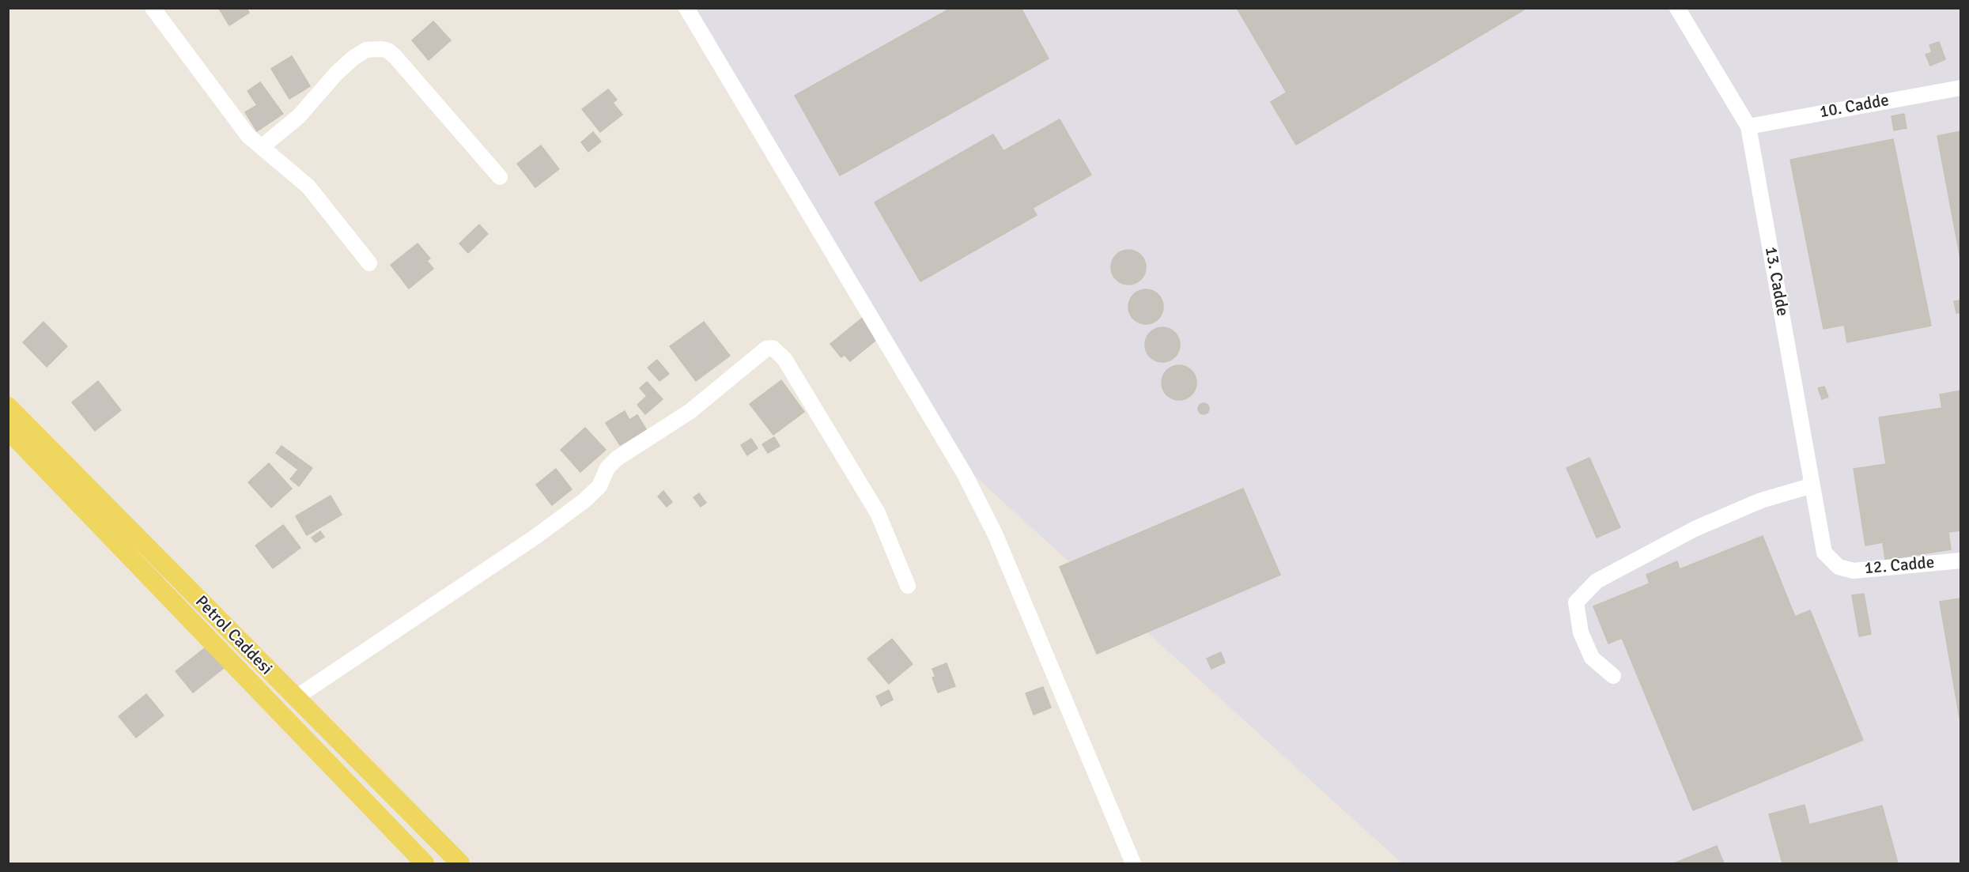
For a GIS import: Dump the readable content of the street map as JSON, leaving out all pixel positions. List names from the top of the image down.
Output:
{
  "streets": {
    "main road": ["Petrol Caddesi"],
    "street": ["10. Cadde", "13. Cadde", "12. Cadde"]
  },
  "crossings": [
    ["10. Cadde", "13. Cadde"],
    ["13. Cadde", "12. Cadde"]
  ]
}
